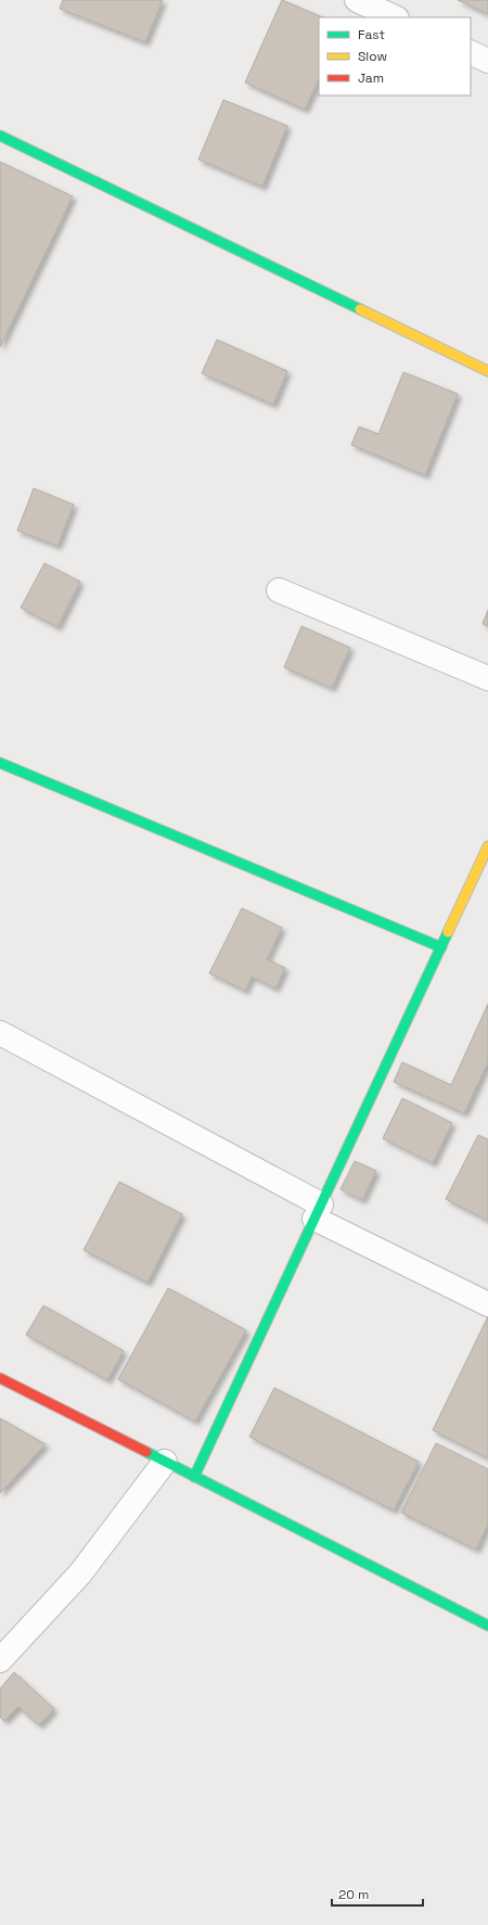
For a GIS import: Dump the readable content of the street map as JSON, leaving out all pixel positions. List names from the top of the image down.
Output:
{
  "legend": ["Fast", "Slow", "Jam"],
  "scale_bar": "20 m"
}
